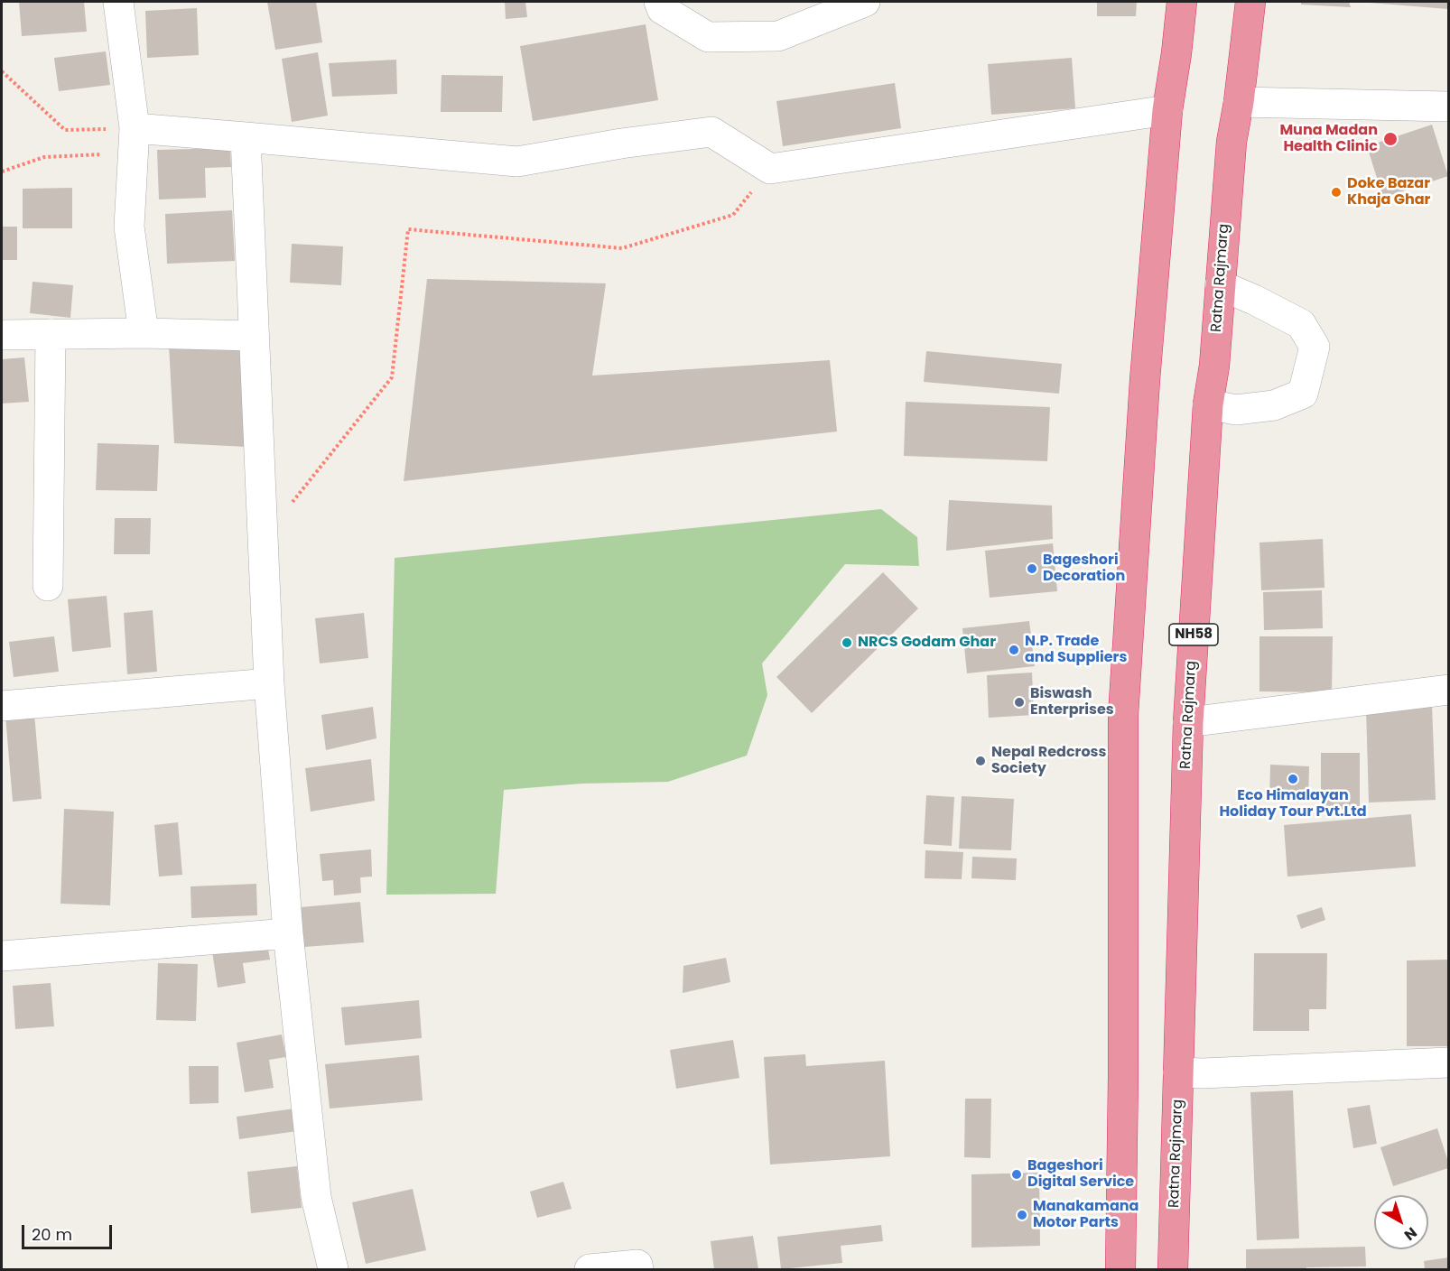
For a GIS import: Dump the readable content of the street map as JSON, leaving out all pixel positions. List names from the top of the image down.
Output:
{
  "streets": {
    "highway": ["Ratna Rajmarg", "NH58"]
  },
  "places": [
    "Muna Madan Health Clinic",
    "Doke Bazar Khaja Ghar",
    "Bageshori Decoration",
    "NRCS Godam Ghar",
    "N.P. Trade and Suppliers",
    "Biswash Enterprises",
    "Nepal Redcross Society",
    "Eco Himalayan Holiday Tour Pvt.Ltd",
    "Bageshori Digital Service",
    "Manakamana Motor Parts"
  ],
  "scale_bar": "20 m",
  "north": "bottom right"
}
